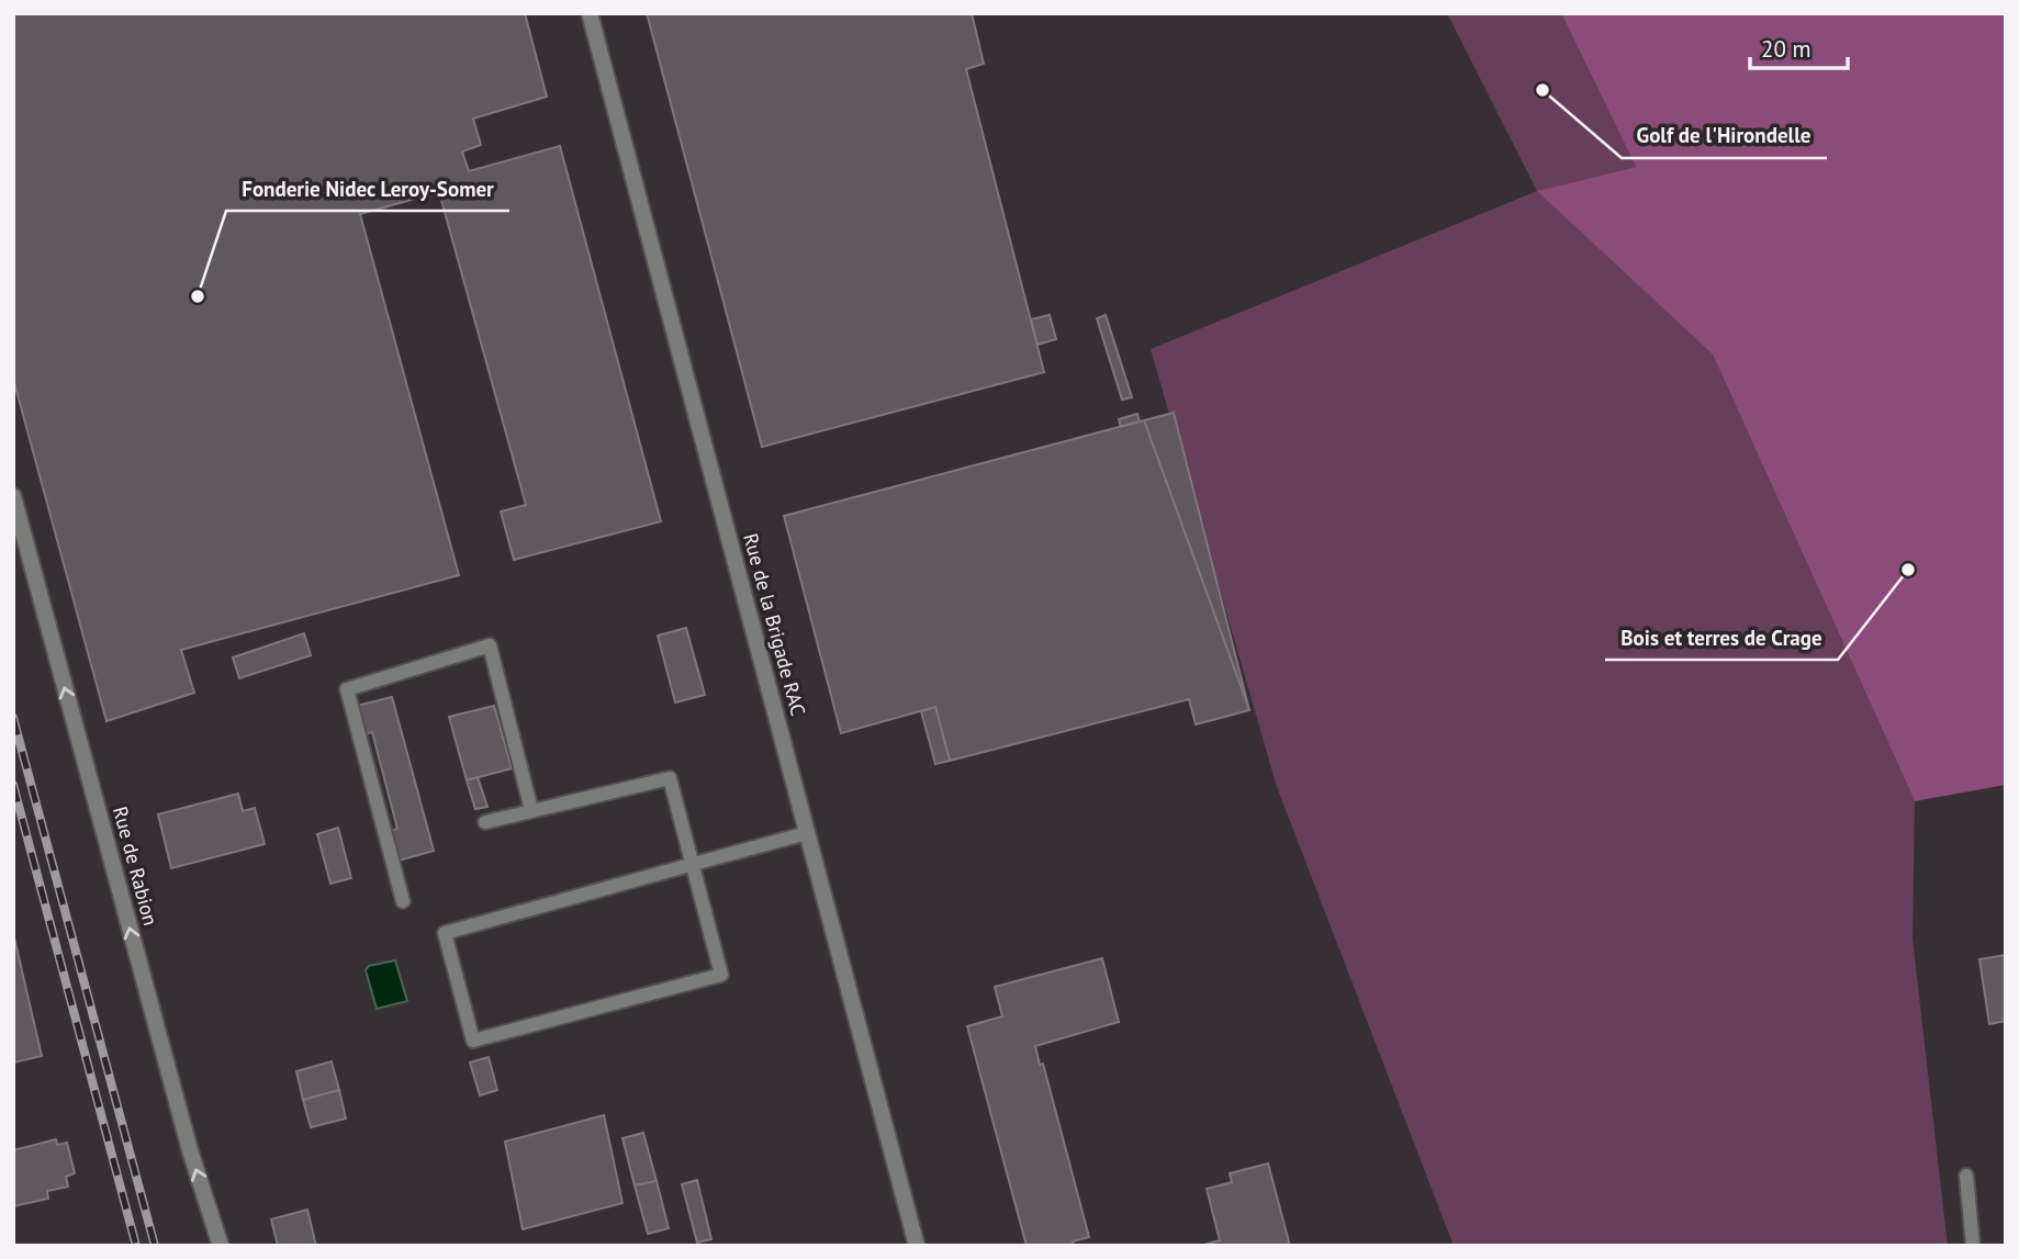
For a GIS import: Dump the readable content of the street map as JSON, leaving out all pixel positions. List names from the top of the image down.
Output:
{
  "streets": {
    "street": ["Rue de la Brigade RAC", "Rue de Rabion"]
  },
  "one_way": ["Rue de Rabion"],
  "places": ["Golf de l'Hirondelle", "Fonderie Nidec Leroy-Somer", "Bois et terres de Crage"],
  "scale_bar": "20 m"
}
